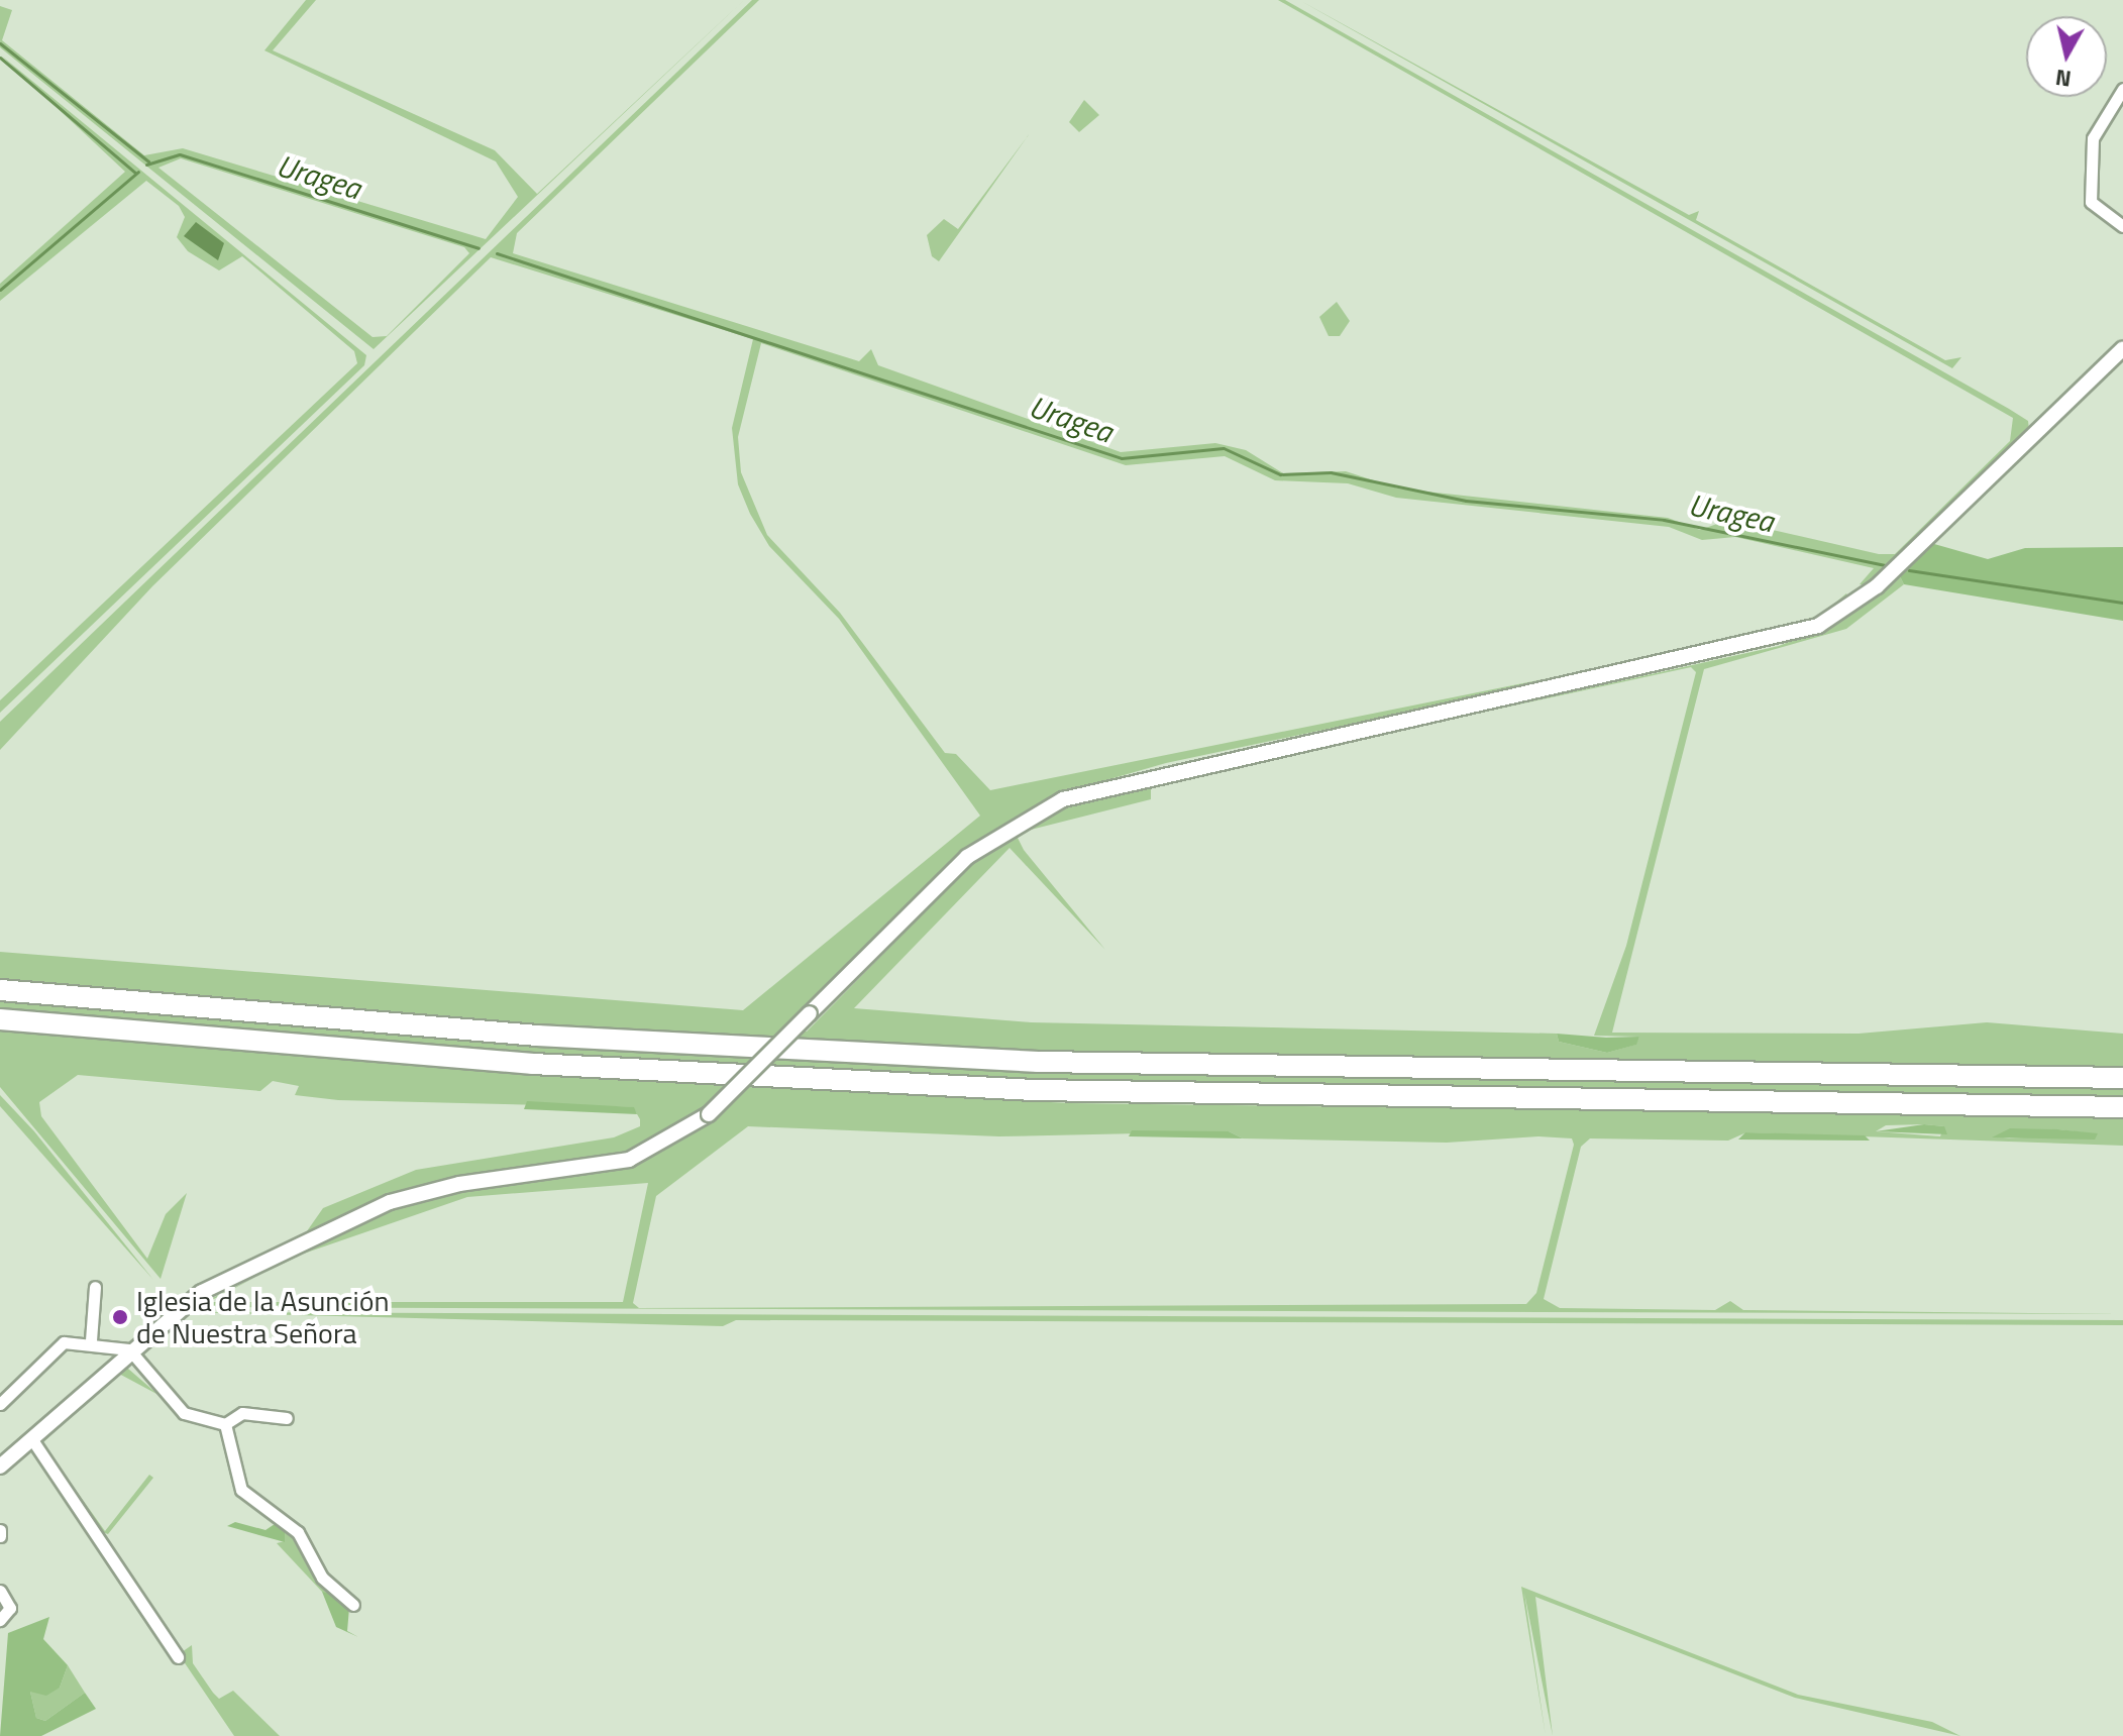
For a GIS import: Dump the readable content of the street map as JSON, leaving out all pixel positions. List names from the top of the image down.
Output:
{
  "water": ["Uragea"],
  "places": ["Iglesia de la Asunción de Nuestra Señora"],
  "north": "bottom"
}
